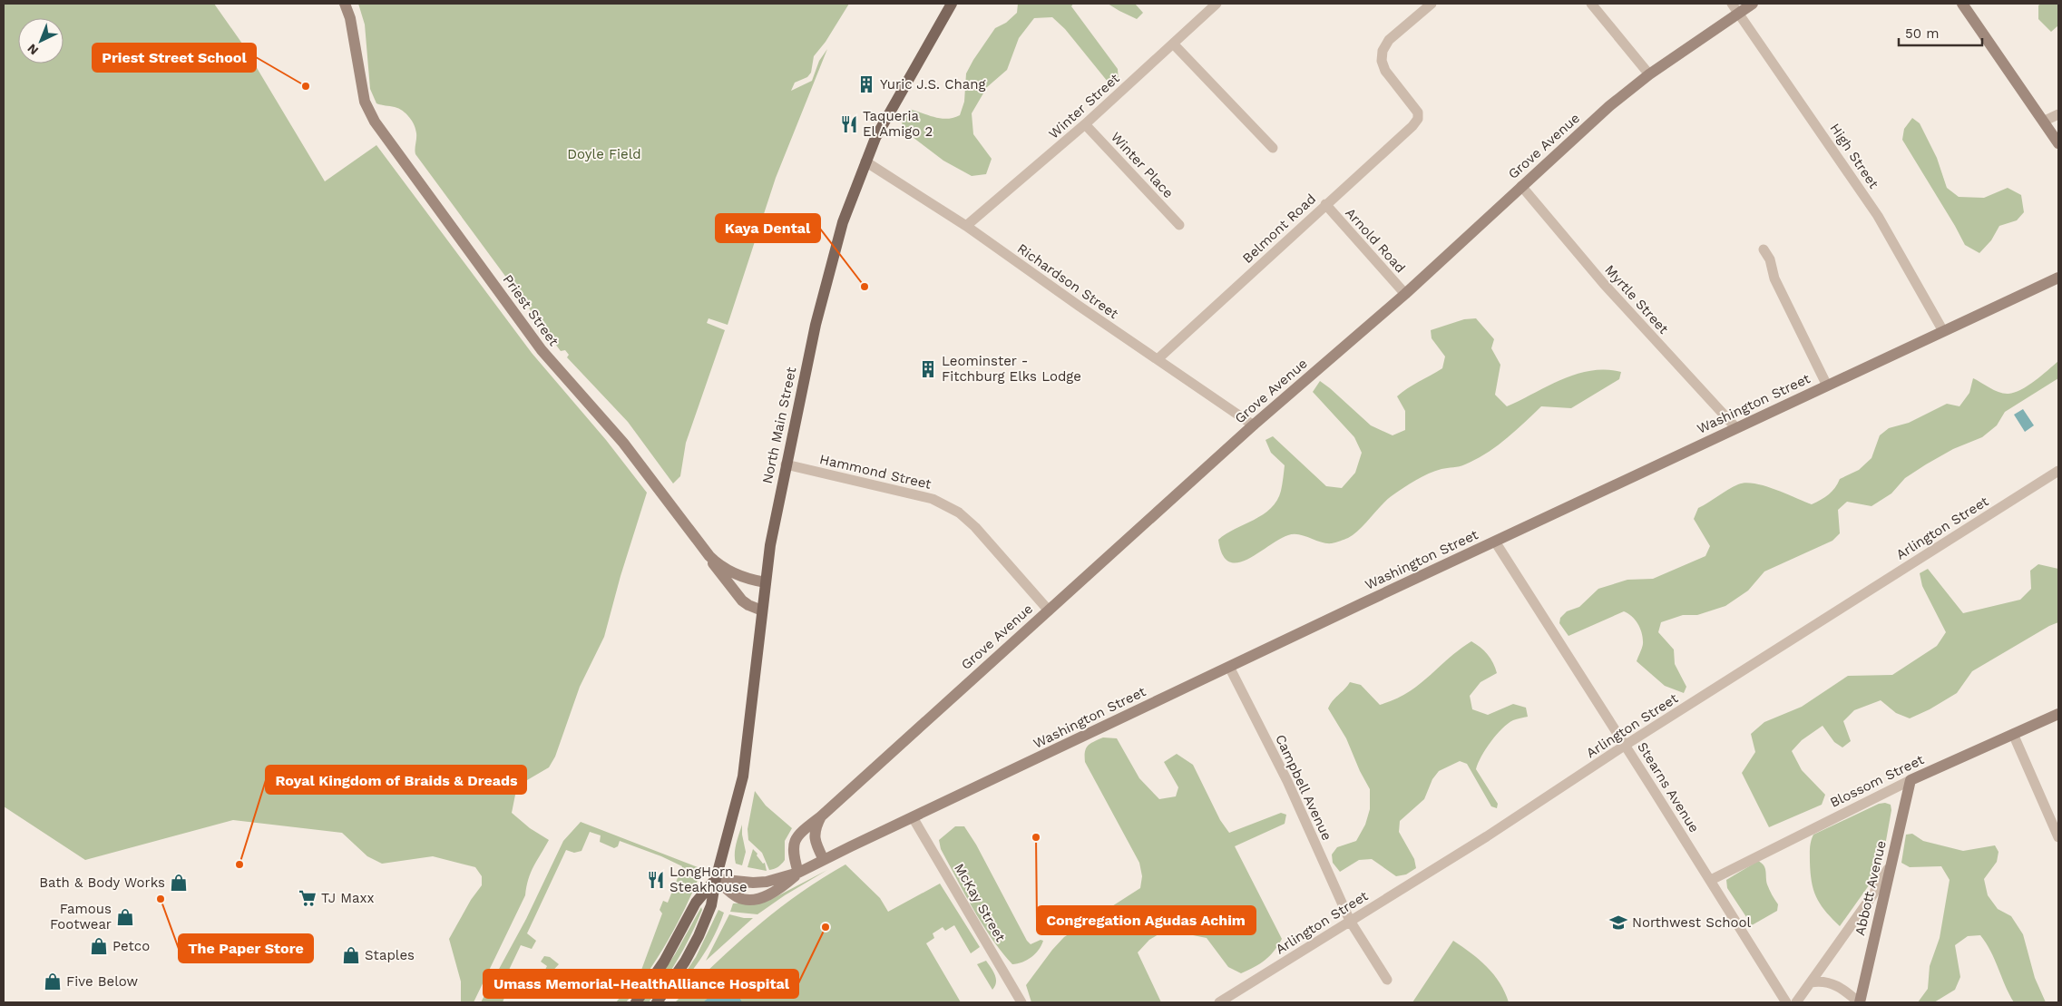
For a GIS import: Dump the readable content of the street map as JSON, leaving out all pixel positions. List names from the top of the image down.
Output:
{
  "streets": {
    "main road": ["North Main Street"],
    "street": [
      "Winter Street",
      "Grove Avenue",
      "High Street",
      "Winter Place",
      "Belmont Road",
      "Arnold Road",
      "Richardson Street",
      "Myrtle Street",
      "Priest Street",
      "Washington Street",
      "Hammond Street",
      "Arlington Street",
      "Blossom Street",
      "Campbell Avenue",
      "Stearns Avenue",
      "Abbott Avenue",
      "McKay Street"
    ]
  },
  "crossings": [
    ["Winter Street", "Winter Place"],
    ["Winter Street", "Richardson Street"],
    ["Grove Avenue", "High Street"],
    ["Grove Avenue", "Arnold Road"],
    ["Grove Avenue", "Richardson Street"],
    ["Grove Avenue", "Myrtle Street"],
    ["Grove Avenue", "Washington Street"],
    ["Grove Avenue", "Hammond Street"],
    ["High Street", "Washington Street"],
    ["Belmont Road", "Arnold Road"],
    ["Belmont Road", "Richardson Street"],
    ["Richardson Street", "North Main Street"],
    ["Myrtle Street", "Washington Street"],
    ["Priest Street", "North Main Street"],
    ["Washington Street", "North Main Street"],
    ["Washington Street", "Campbell Avenue"],
    ["Washington Street", "Stearns Avenue"],
    ["Washington Street", "McKay Street"],
    ["North Main Street", "Hammond Street"],
    ["Arlington Street", "Campbell Avenue"],
    ["Arlington Street", "Stearns Avenue"],
    ["Blossom Street", "Stearns Avenue"],
    ["Blossom Street", "Abbott Avenue"]
  ],
  "parks": ["Doyle Field"],
  "places": {
    "building": ["Yuric J.S. Chang", "Leominster - Fitchburg Elks Lodge"],
    "other": [
      "Priest Street School",
      "Kaya Dental",
      "Congregation Agudas Achim",
      "Royal Kingdom of Braids & Dreads",
      "The Paper Store",
      "Umass Memorial-HealthAlliance Hospital"
    ],
    "restaurant": ["Taqueria El Amigo 2", "LongHorn Steakhouse"],
    "shop": [
      "Bath & Body Works",
      "Famous Footwear",
      "Petco",
      "Staples",
      "Five Below"
    ],
    "supermarket": ["TJ Maxx"],
    "school or university": ["Northwest School"]
  },
  "scale_bar": "50 m",
  "north": "bottom left"
}
